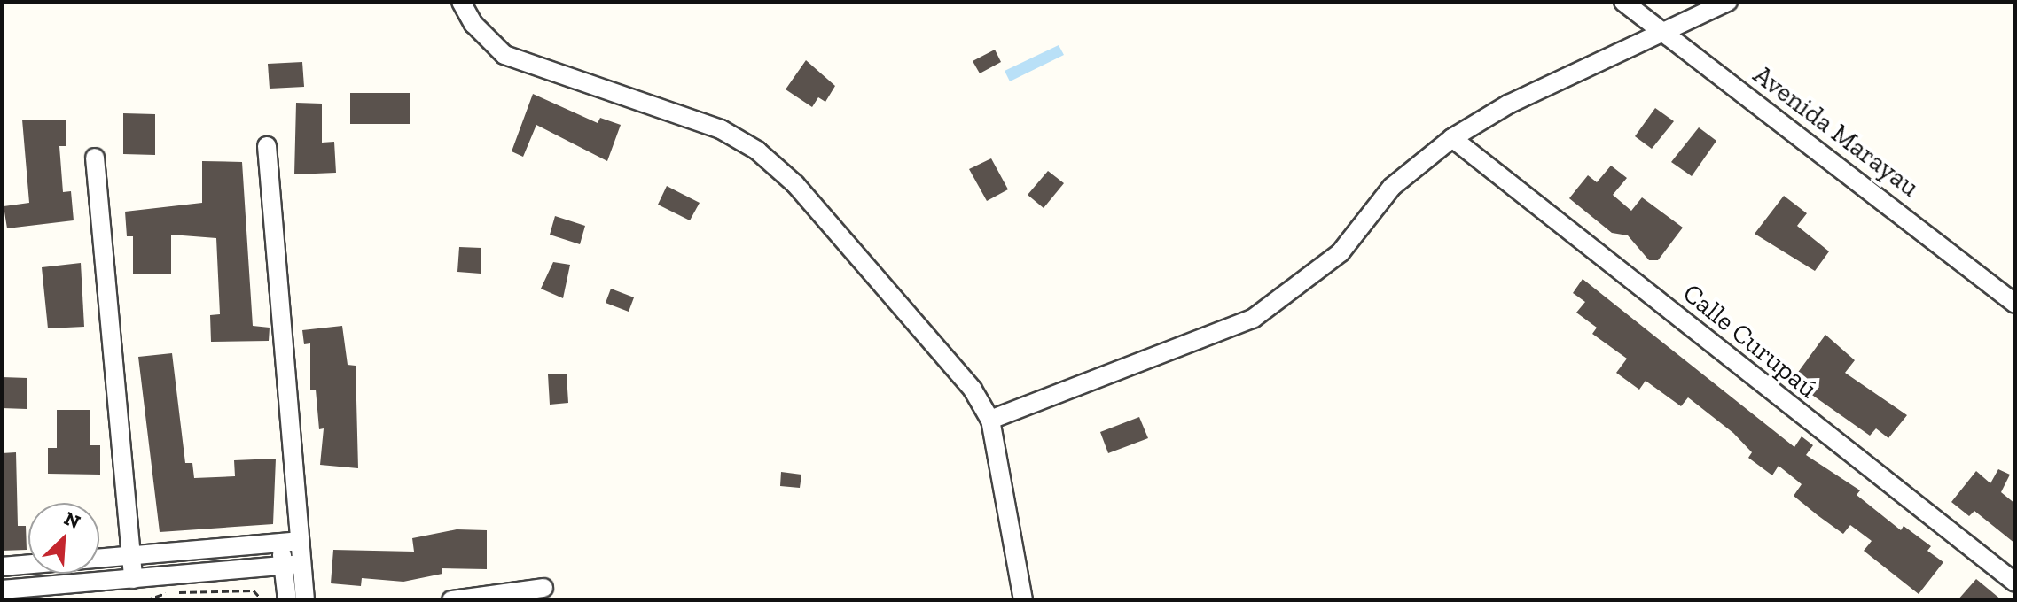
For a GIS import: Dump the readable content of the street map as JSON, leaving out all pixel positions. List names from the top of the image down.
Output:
{
  "streets": {
    "street": ["Avenida Marayau", "Calle Curupaú"]
  },
  "north": "top right"
}
